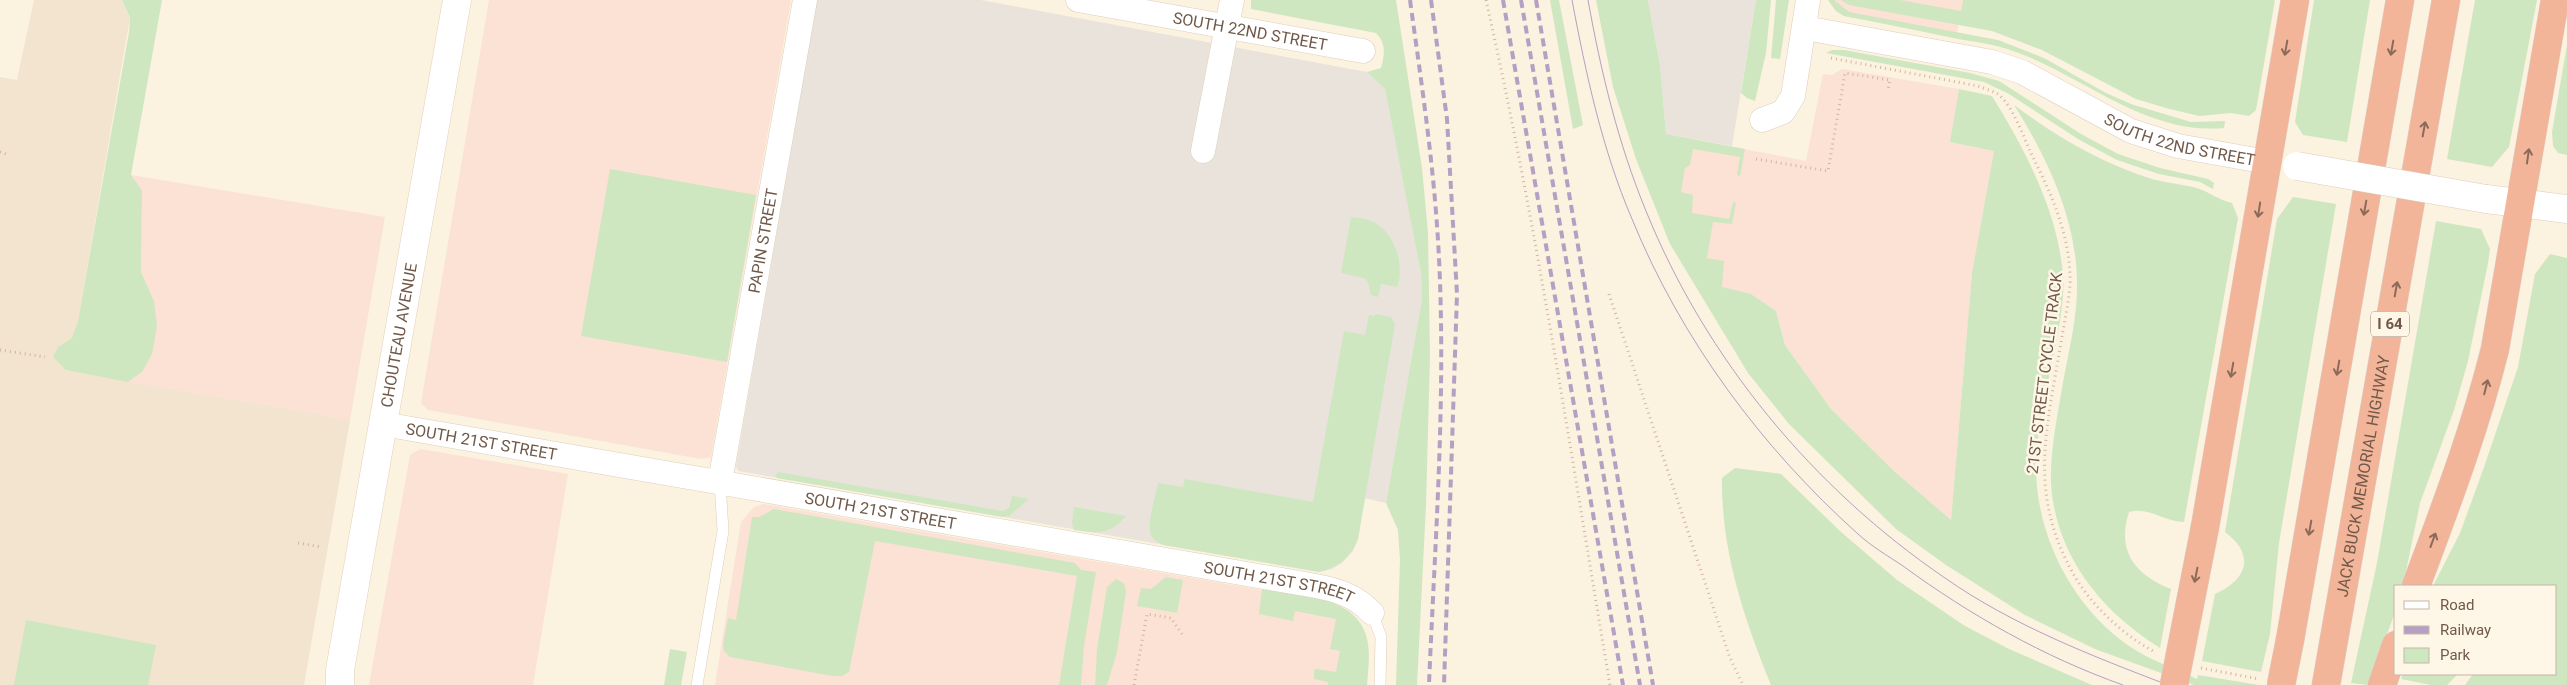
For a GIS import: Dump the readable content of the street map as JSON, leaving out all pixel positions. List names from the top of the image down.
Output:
{
  "streets": {
    "highway": ["I 64", "JACK BUCK MEMORIAL HIGHWAY"],
    "main road": ["SOUTH 22ND STREET", "CHOUTEAU AVENUE"],
    "street": ["PAPIN STREET", "SOUTH 21ST STREET"],
    "path": ["21ST STREET CYCLE TRACK"]
  },
  "crossings": [
    ["PAPIN STREET", "SOUTH 21ST STREET"],
    ["CHOUTEAU AVENUE", "SOUTH 21ST STREET"]
  ],
  "legend": ["Road", "Railway", "Park"]
}
